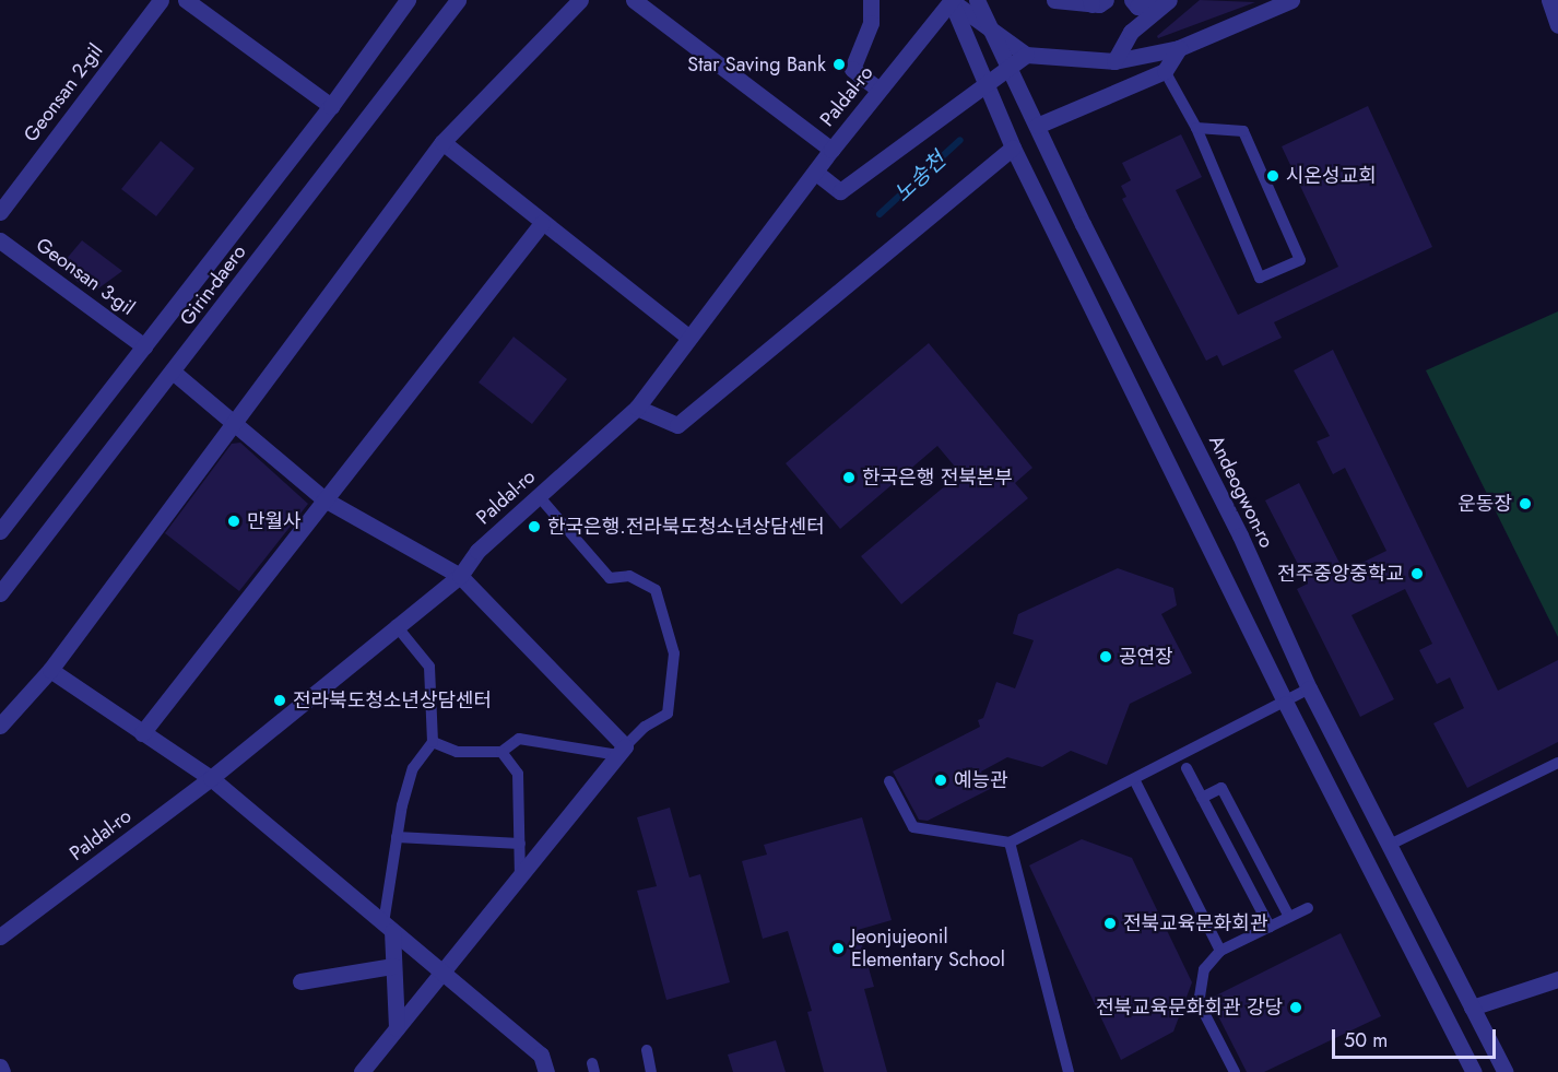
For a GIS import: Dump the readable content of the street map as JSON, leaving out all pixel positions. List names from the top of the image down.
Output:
{
  "streets": {
    "street": [
      "Geonsan 2-gil",
      "Paldal-ro",
      "Geonsan 3-gil",
      "Girin-daero",
      "Andeogwon-ro"
    ]
  },
  "crossings": [
    ["Geonsan 3-gil", "Girin-daero"]
  ],
  "water": ["노송천"],
  "places": [
    "Star Saving Bank",
    "시온성교회",
    "한국은행 전북본부",
    "운동장",
    "만월사",
    "한국은행.전라북도청소년상담센터",
    "전주중앙중학교",
    "공연장",
    "전라북도청소년상담센터",
    "예능관",
    "전북교육문화회관",
    "Jeonjujeonil Elementary School",
    "전북교육문화회관 강당"
  ],
  "scale_bar": "50 m"
}
